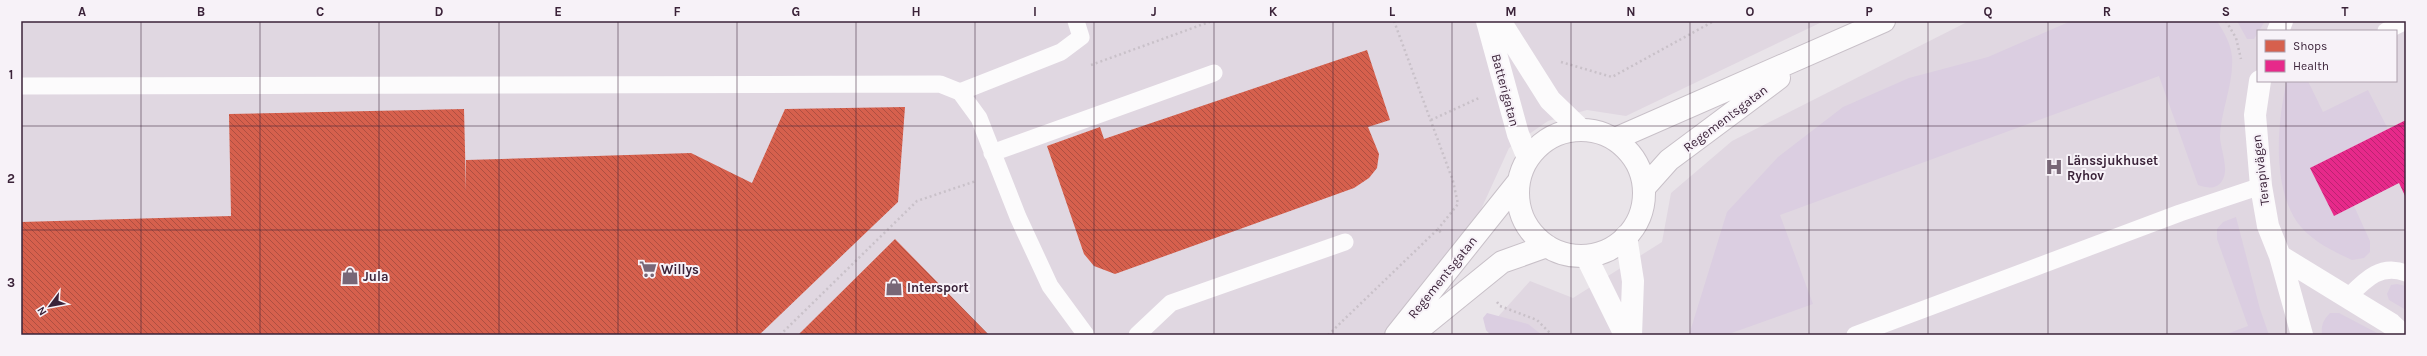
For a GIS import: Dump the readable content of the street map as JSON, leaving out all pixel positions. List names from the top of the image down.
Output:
{
  "streets": {
    "street": ["Batterigatan", "Regementsgatan", "Terapivägen"]
  },
  "crossings": [
    ["Batterigatan", "Regementsgatan"]
  ],
  "places": {
    "hospital": ["Länssjukhuset Ryhov"],
    "supermarket": ["Willys"],
    "shop": ["Jula", "Intersport"]
  },
  "legend": ["Shops", "Health"],
  "north": "bottom left",
  "grid": {
    "columns": [
      "A",
      "B",
      "C",
      "D",
      "E",
      "F",
      "G",
      "H",
      "I",
      "J",
      "K",
      "L",
      "M",
      "N",
      "O",
      "P",
      "Q",
      "R",
      "S",
      "T"
    ],
    "rows": ["1", "2", "3"]
  }
}
